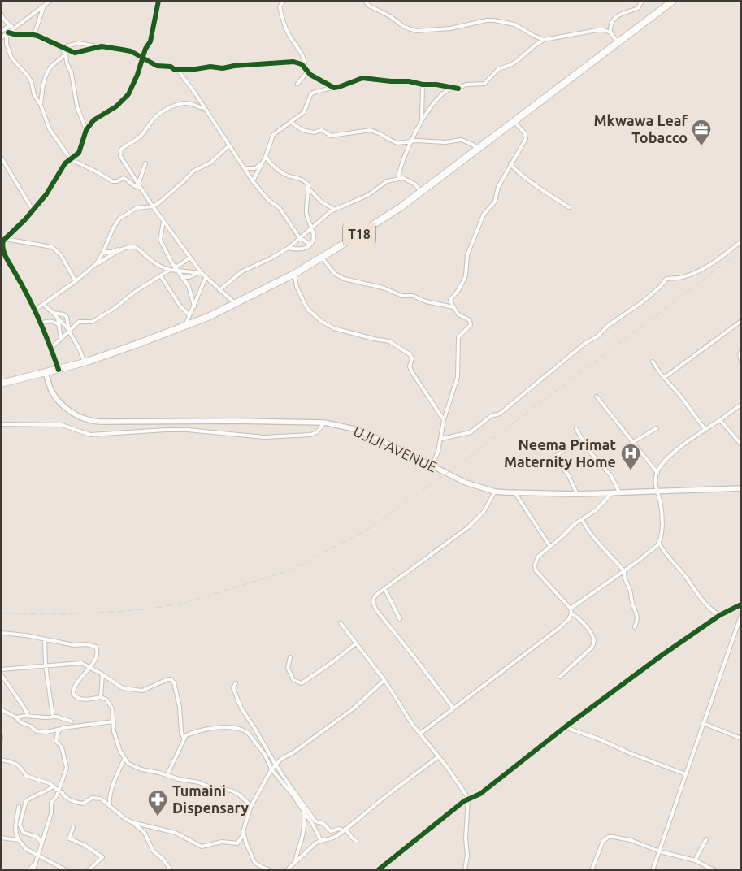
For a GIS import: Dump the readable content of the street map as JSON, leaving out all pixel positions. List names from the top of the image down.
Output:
{
  "streets": {
    "highway": ["T18"],
    "main road": ["UJIJI AVENUE"]
  },
  "crossings": [
    ["T18", "UJIJI AVENUE"]
  ],
  "places": {
    "office": ["Mkwawa Leaf Tobacco"],
    "hospital": ["Neema Primat Maternity Home"],
    "pharmacy": ["Tumaini Dispensary"]
  }
}
